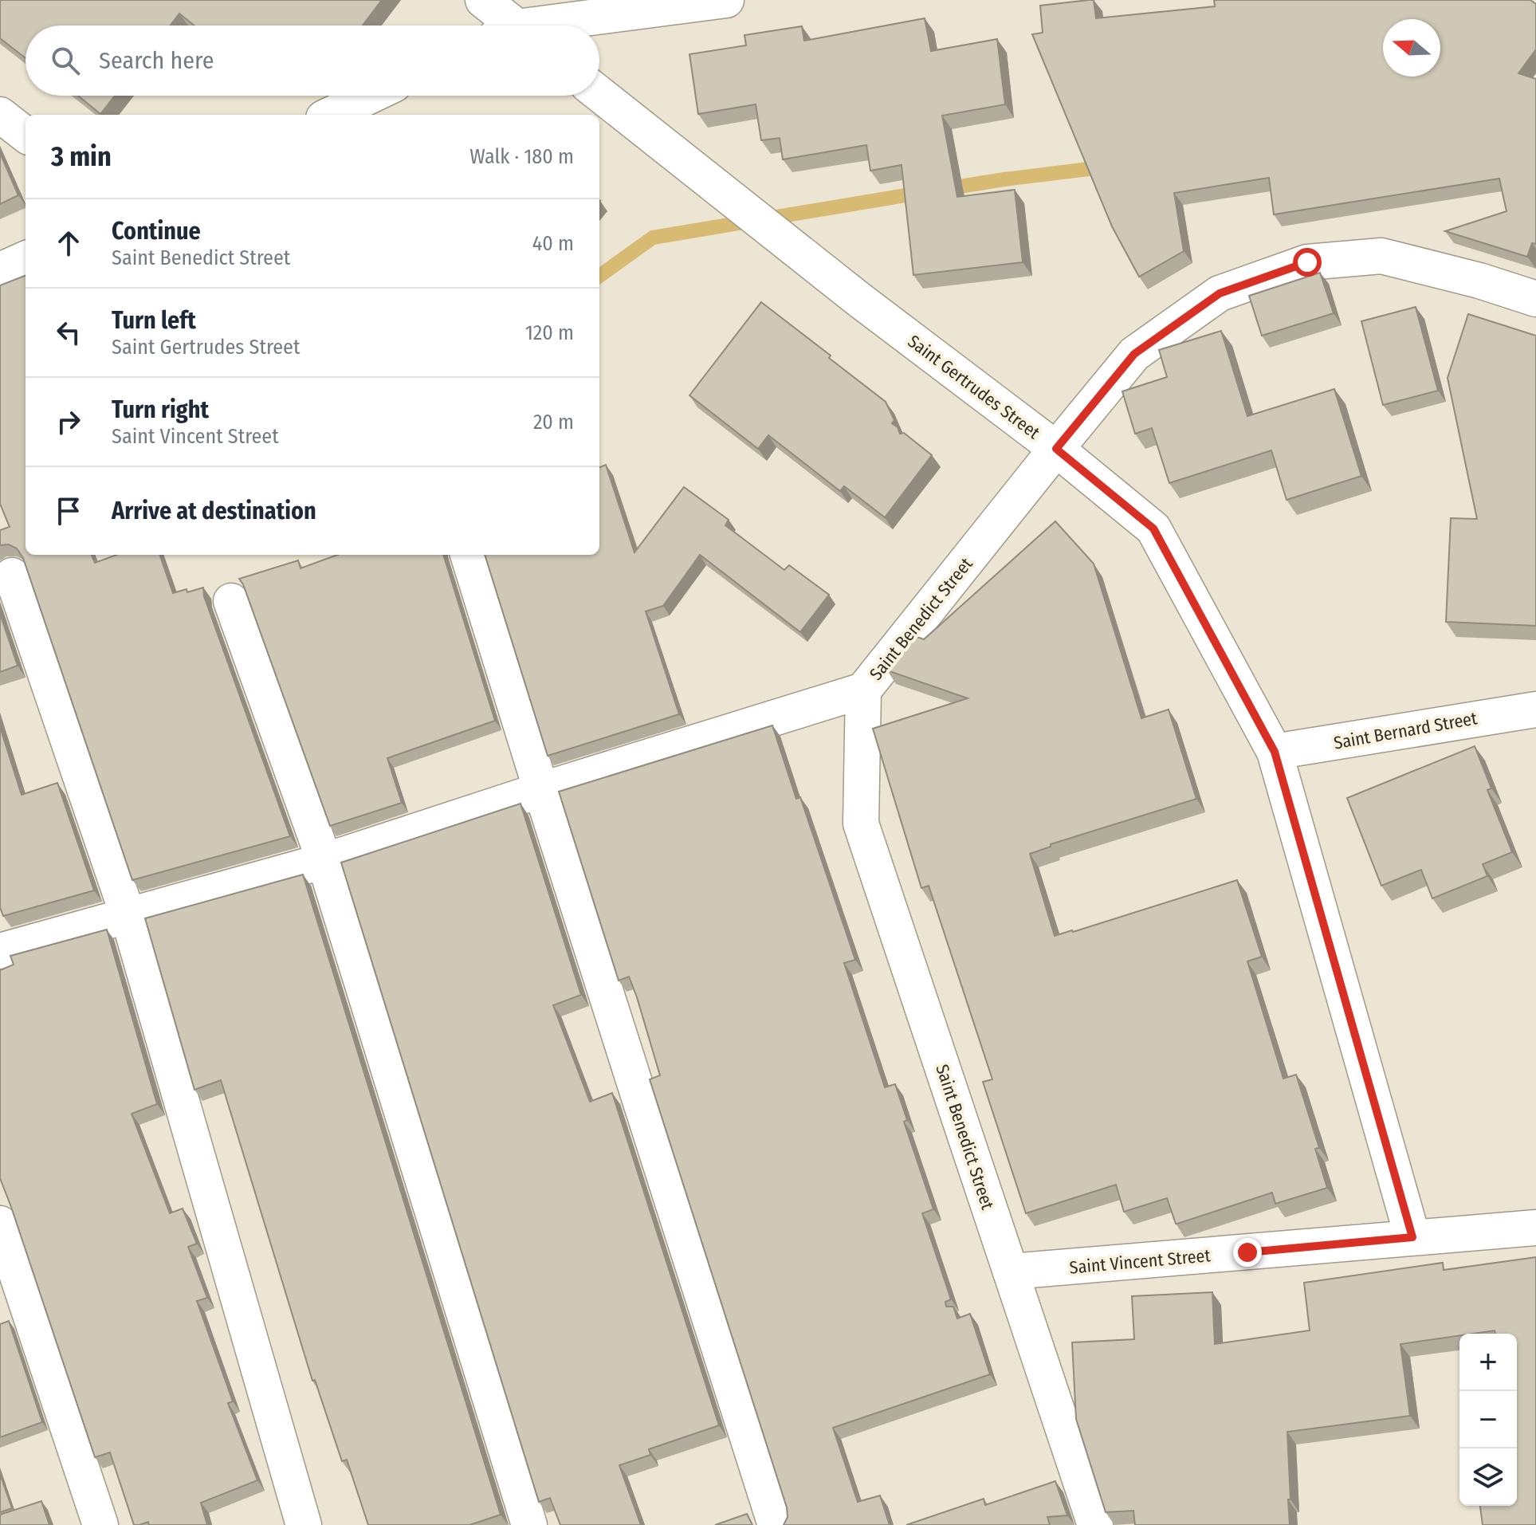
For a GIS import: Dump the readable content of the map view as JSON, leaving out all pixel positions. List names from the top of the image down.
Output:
{
  "streets": {
    "street": [
      "Saint Gertrudes Street",
      "Saint Benedict Street",
      "Saint Bernard Street",
      "Saint Vincent Street"
    ]
  },
  "crossings": [
    ["Saint Gertrudes Street", "Saint Benedict Street"],
    ["Saint Gertrudes Street", "Saint Bernard Street"],
    ["Saint Gertrudes Street", "Saint Vincent Street"],
    ["Saint Benedict Street", "Saint Vincent Street"]
  ],
  "north": "left",
  "page": {
    "search": "Search here",
    "heading": ["3 min", "Walk · 180 m"],
    "list": [
      ["Continue", "Saint Benedict Street", "40 m"],
      ["Turn left", "Saint Gertrudes Street", "120 m"],
      ["Turn right", "Saint Vincent Street", "20 m"],
      "Arrive at destination"
    ],
    "map_buttons": ["+", "−"]
  }
}
